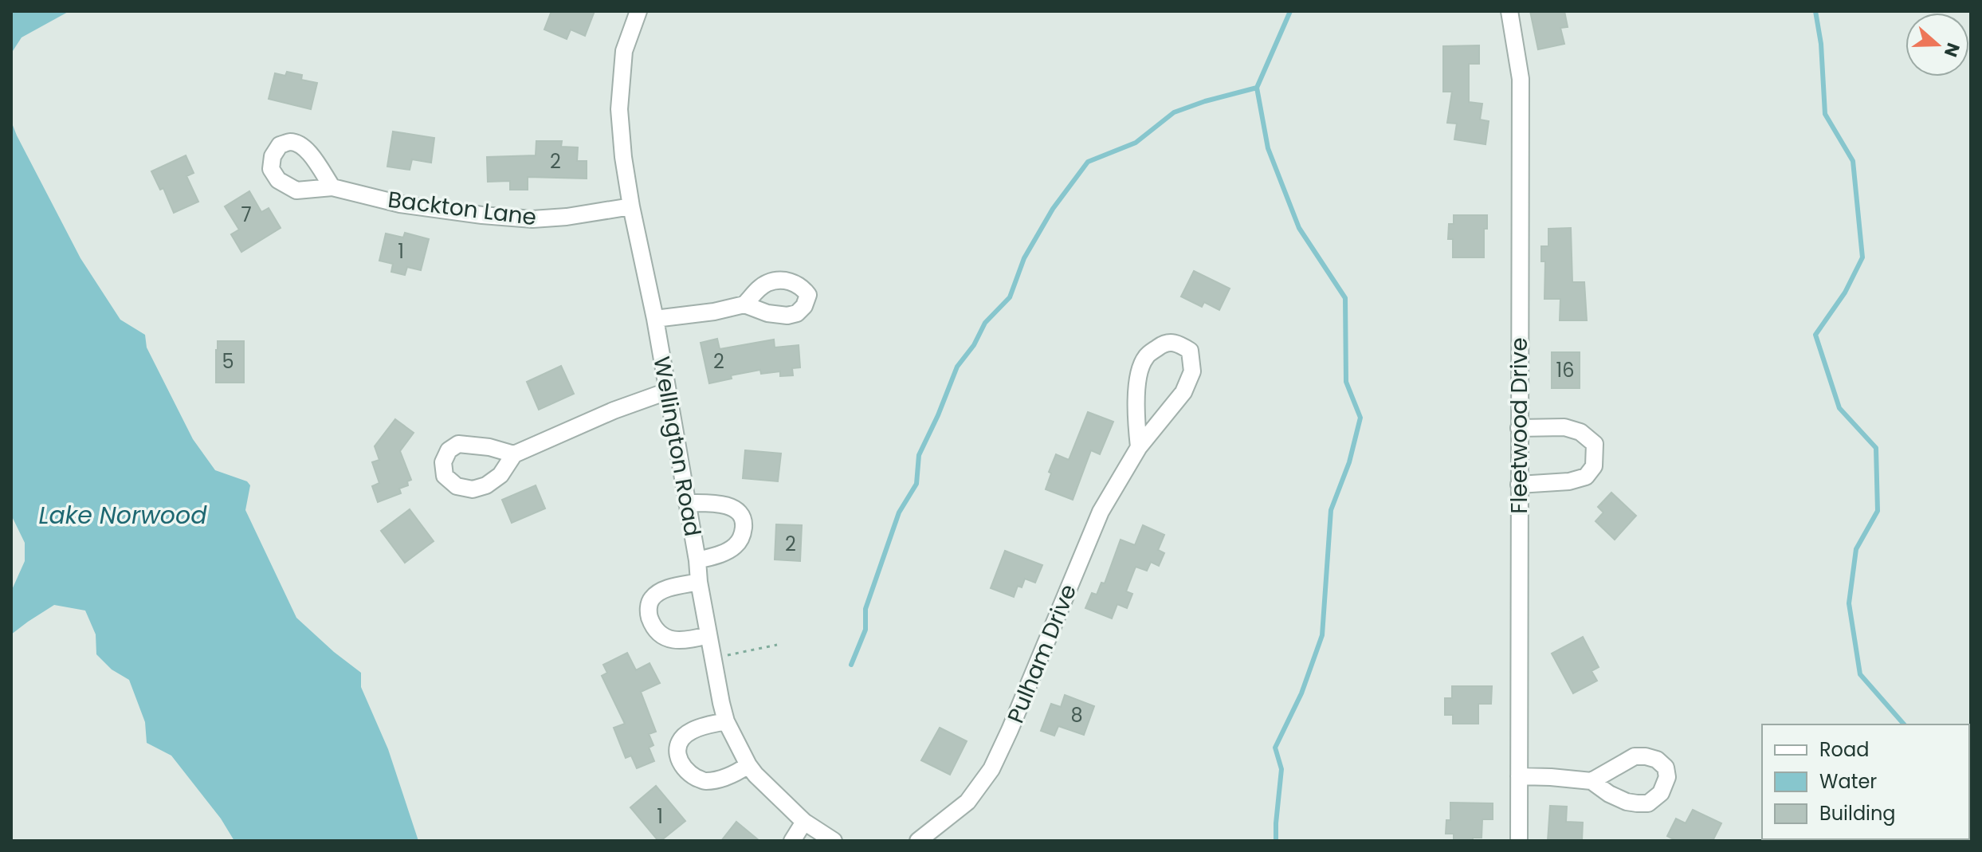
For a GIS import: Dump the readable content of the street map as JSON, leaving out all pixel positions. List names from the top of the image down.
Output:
{
  "streets": {
    "street": [
      "Backton Lane",
      "Fleetwood Drive",
      "Wellington Road",
      "Pulham Drive"
    ]
  },
  "crossings": [
    ["Backton Lane", "Wellington Road"]
  ],
  "water": ["Lake Norwood"],
  "house_numbers": [
    "2",
    "7",
    "1",
    "5",
    "2",
    "16",
    "2",
    "8",
    "1"
  ],
  "legend": ["Road", "Water", "Building"],
  "north": "right"
}
